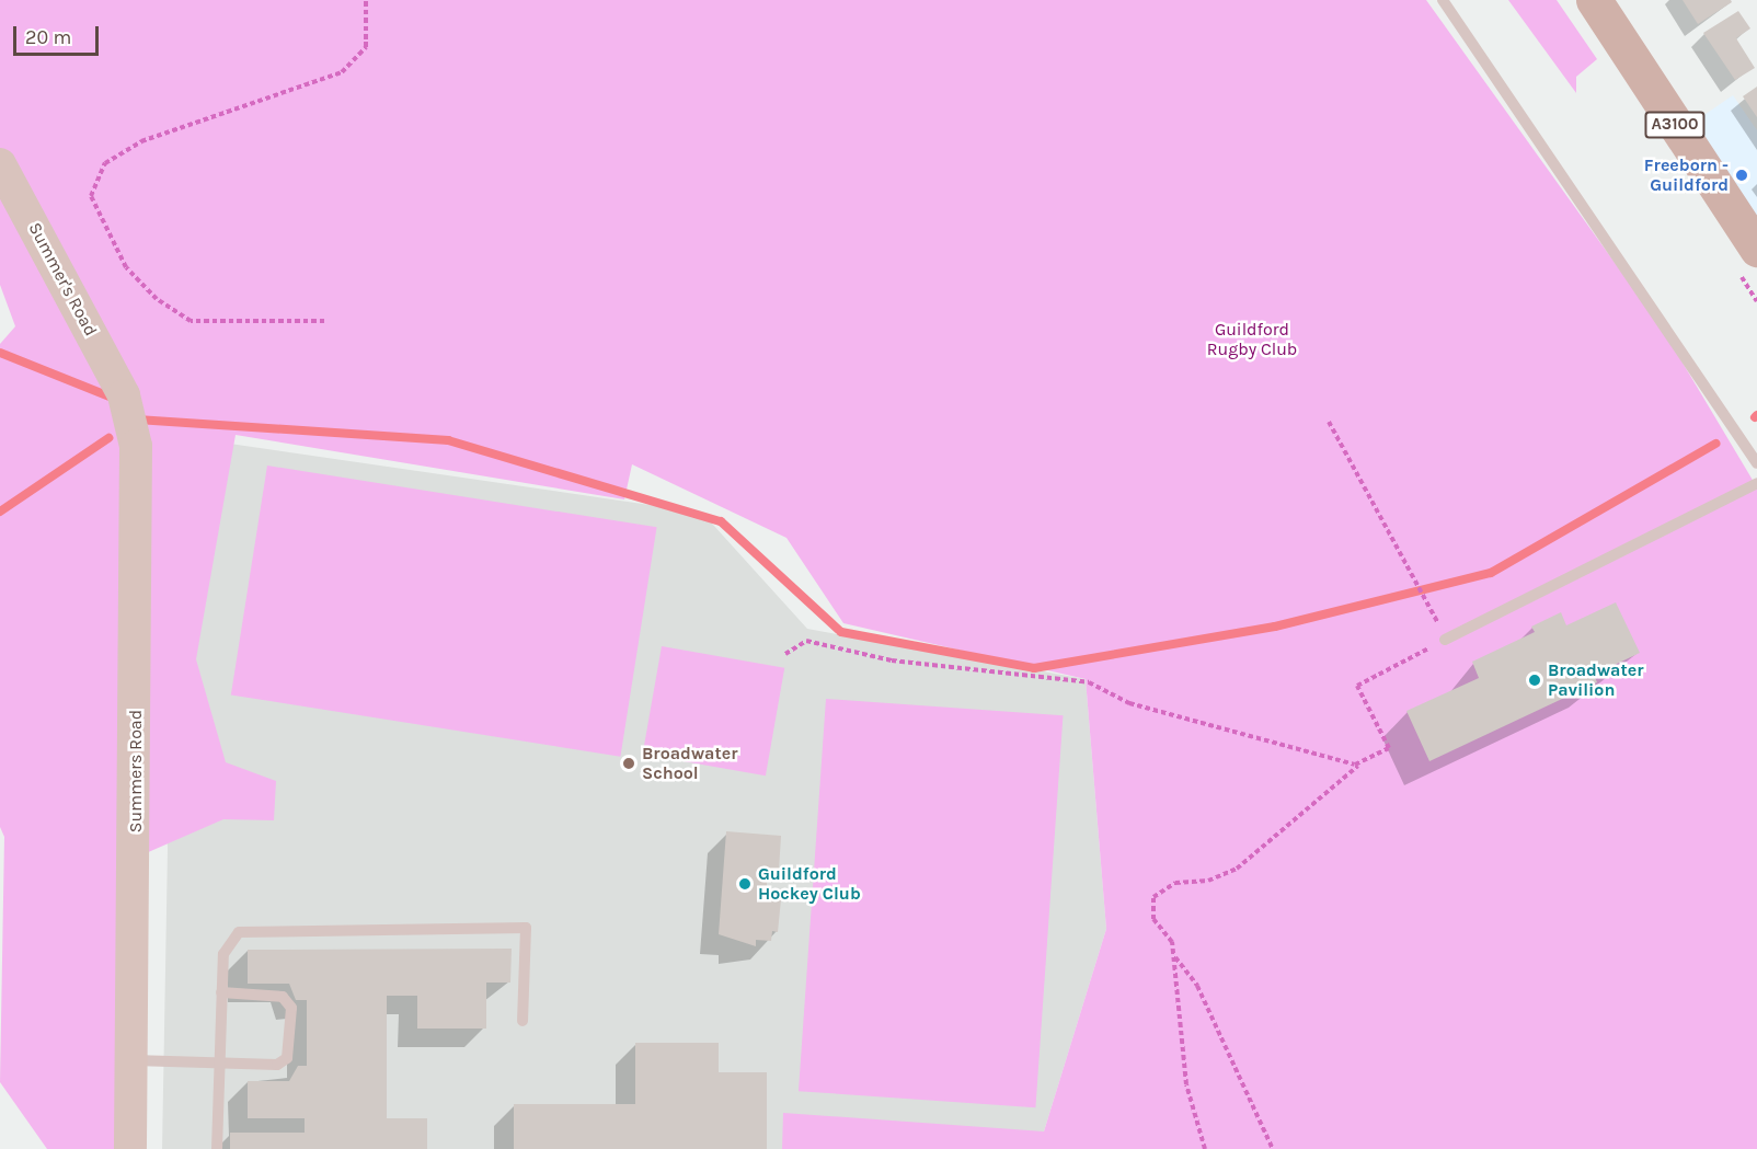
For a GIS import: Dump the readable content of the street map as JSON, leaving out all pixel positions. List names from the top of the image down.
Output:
{
  "streets": {
    "main road": ["A3100"],
    "street": ["Summer's Road", "Summers Road"]
  },
  "crossings": [
    ["Summer's Road", "Summers Road"]
  ],
  "parks": ["Guildford Rugby Club"],
  "places": [
    "Freeborn - Guildford",
    "Broadwater Pavilion",
    "Broadwater School",
    "Guildford Hockey Club"
  ],
  "scale_bar": "20 m"
}
